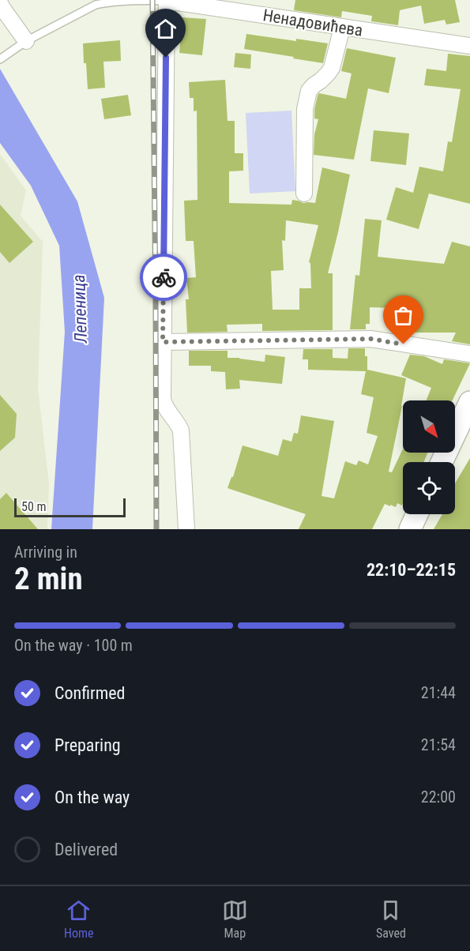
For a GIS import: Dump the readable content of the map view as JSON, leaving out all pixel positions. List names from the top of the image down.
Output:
{
  "streets": {
    "street": ["Ненадовићева"]
  },
  "water": ["Лепеница"],
  "scale_bar": "50 m",
  "north": "bottom right",
  "page": {
    "scale": "50 m",
    "heading": ["2 min", "Arriving in", "22:10–22:15"],
    "bar": "On the way · 100 m",
    "list": [
      ["Confirmed", "21:44"],
      ["Preparing", "21:54"],
      ["On the way", "22:00"],
      "Delivered"
    ],
    "tabs": ["Home", "Map", "Saved"]
  }
}
